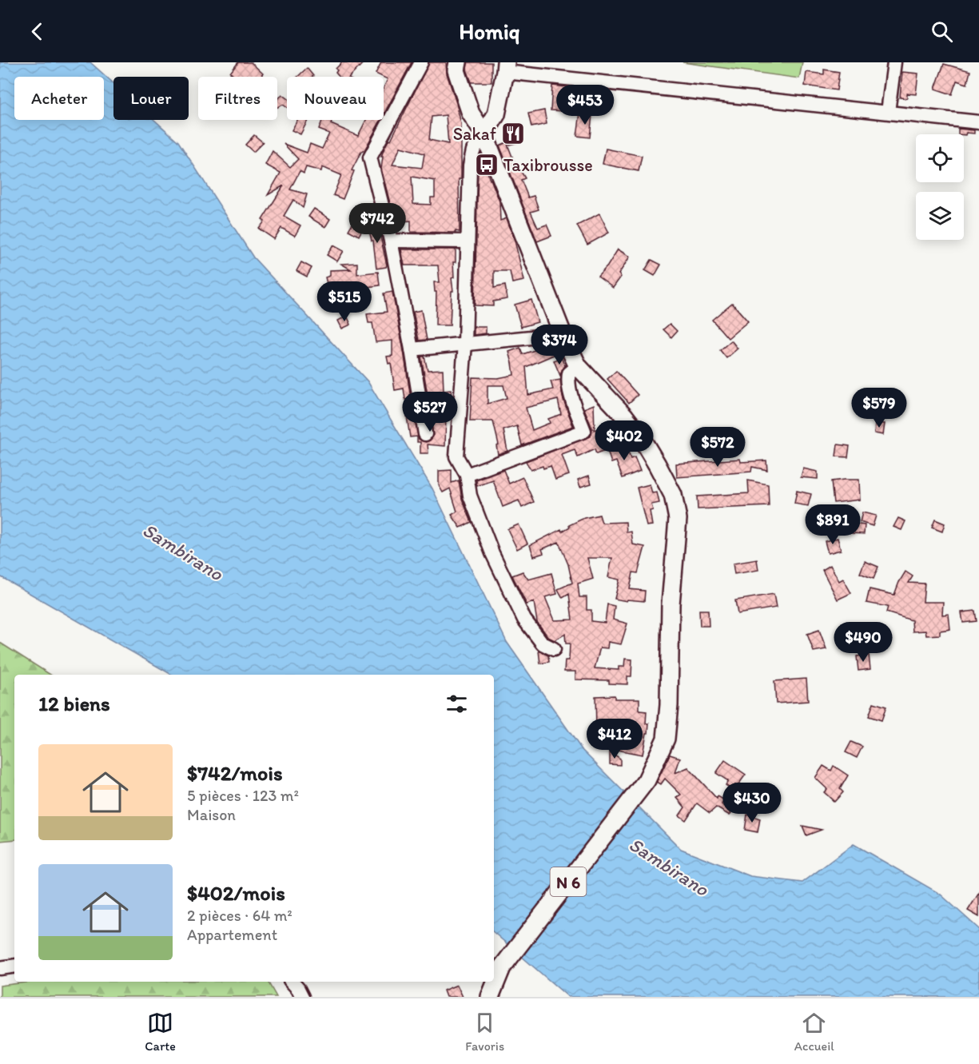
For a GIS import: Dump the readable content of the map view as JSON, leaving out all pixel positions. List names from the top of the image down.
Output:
{
  "streets": {
    "main road": ["N 6"]
  },
  "water": ["Sambirano"],
  "places": {
    "restaurant": ["Sakaf"],
    "bus stop": ["Taxibrousse"]
  },
  "page": {
    "header": "Homiq",
    "chip": [
      "Acheter",
      "Louer",
      "Filtres",
      "Nouveau"
    ],
    "price": [
      "$453",
      "$742",
      "$515",
      "$374",
      "$579",
      "$527",
      "$402",
      "$572",
      "$891",
      "$490",
      "$412",
      "$430"
    ],
    "heading": "12 biens",
    "list": [
      {
        "name": "$742/mois",
        "note": "5 pièces · 123 m² · Maison"
      },
      {
        "name": "$402/mois",
        "note": "2 pièces · 64 m² · Appartement"
      }
    ],
    "tabs": ["Carte", "Favoris", "Accueil"]
  }
}
